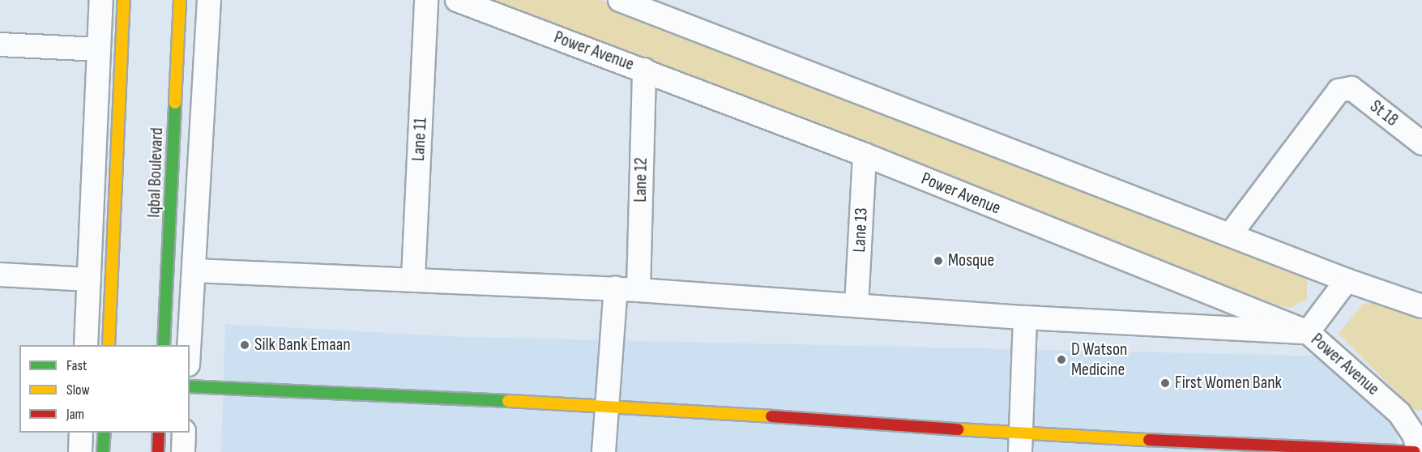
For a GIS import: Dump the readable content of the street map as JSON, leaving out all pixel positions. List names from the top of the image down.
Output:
{
  "streets": {
    "street": [
      "Power Avenue",
      "St 18",
      "Lane 11",
      "Iqbal Boulevard",
      "Lane 12",
      "Lane 13"
    ]
  },
  "crossings": [
    ["Power Avenue", "Lane 12"],
    ["Power Avenue", "Lane 13"]
  ],
  "places": [
    "Mosque",
    "Silk Bank Emaan",
    "D Watson Medicine",
    "First Women Bank"
  ],
  "legend": ["Fast", "Slow", "Jam"]
}
